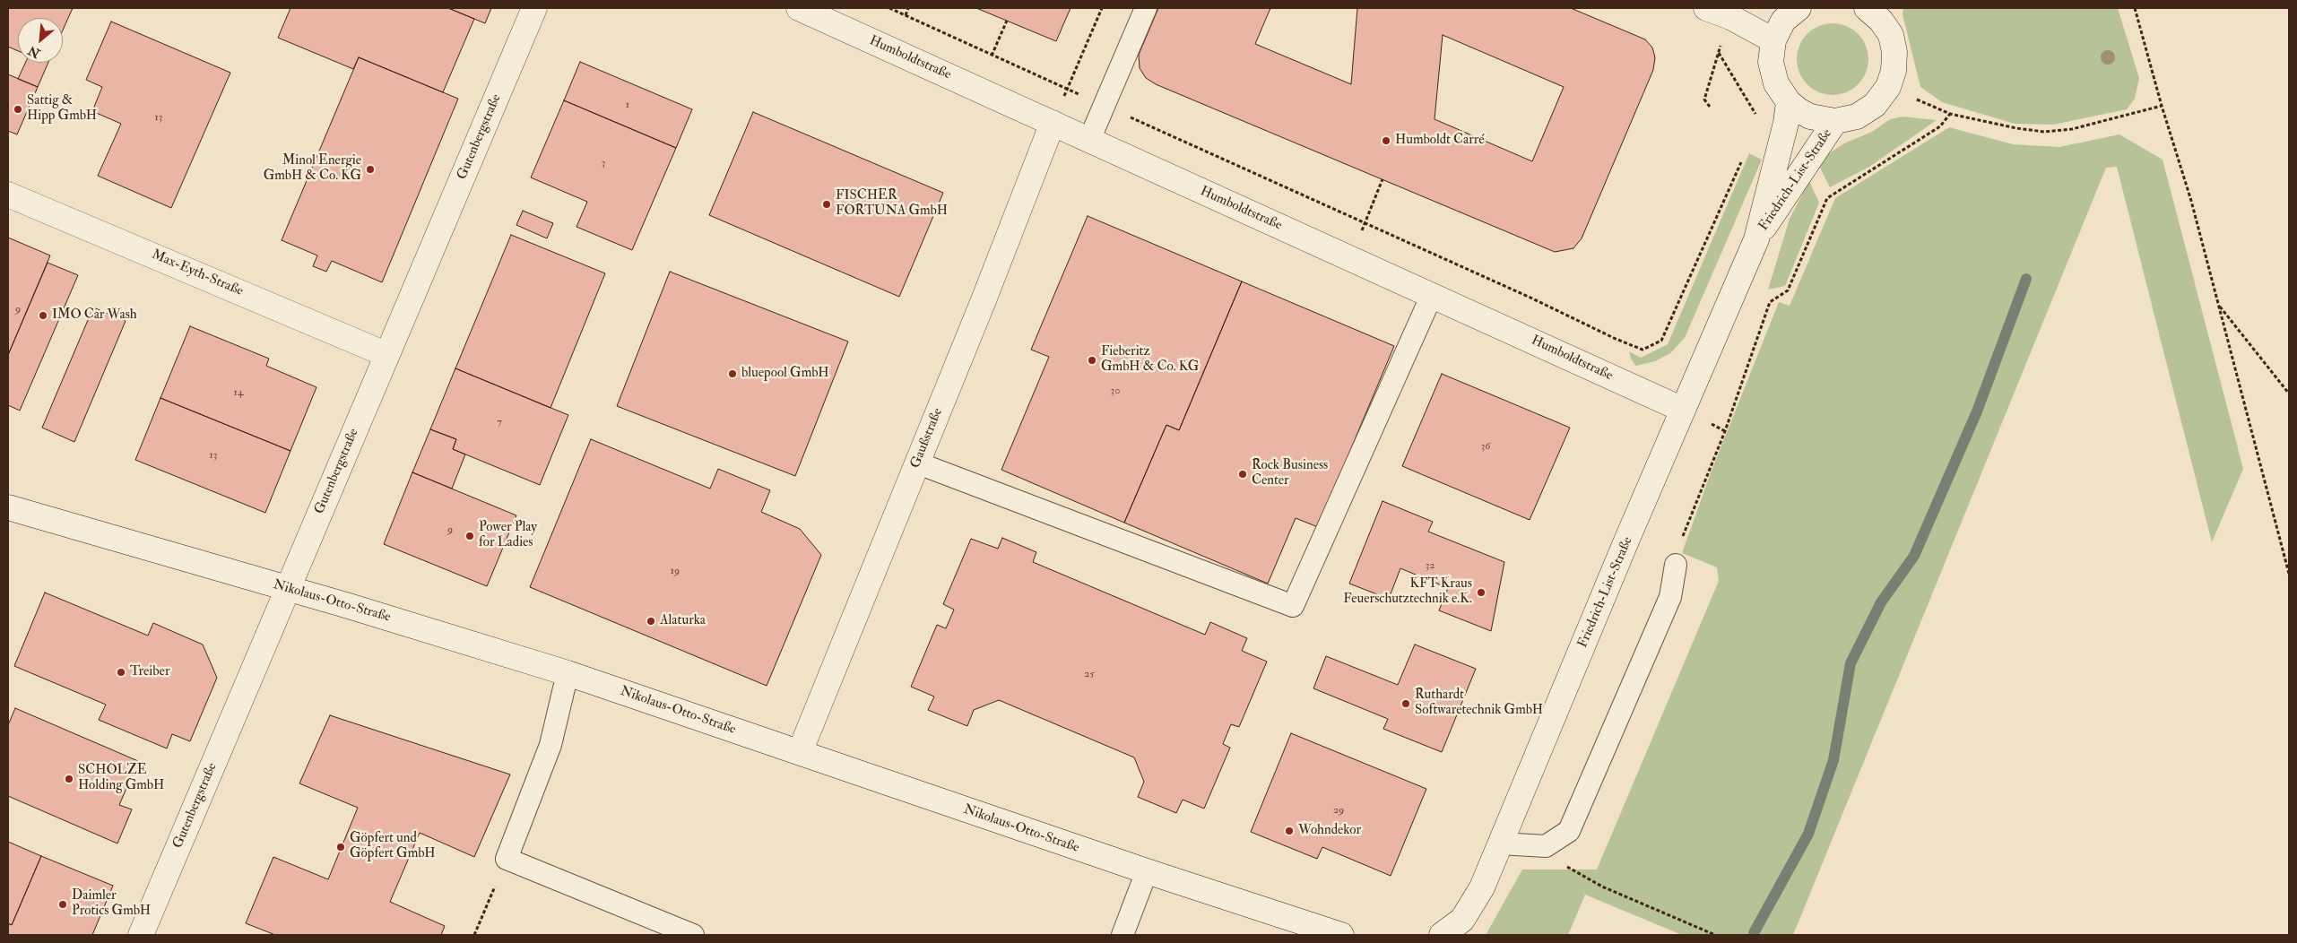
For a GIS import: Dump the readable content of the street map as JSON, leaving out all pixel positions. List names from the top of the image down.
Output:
{
  "streets": {
    "street": [
      "Humboldtstraße",
      "Gutenbergstraße",
      "Friedrich-List-Straße",
      "Max-Eyth-Straße",
      "Gaußstraße",
      "Nikolaus-Otto-Straße"
    ]
  },
  "crossings": [
    ["Humboldtstraße", "Friedrich-List-Straße"],
    ["Humboldtstraße", "Gaußstraße"],
    ["Gutenbergstraße", "Max-Eyth-Straße"],
    ["Gutenbergstraße", "Nikolaus-Otto-Straße"],
    ["Gaußstraße", "Nikolaus-Otto-Straße"]
  ],
  "places": [
    "Sattig & Hipp GmbH",
    "Humboldt Carré",
    "Minol Energie GmbH & Co. KG",
    "FISCHER FORTUNA GmbH",
    "IMO Car Wash",
    "Fieberitz GmbH & Co. KG",
    "bluepool GmbH",
    "Rock Business Center",
    "Power Play for Ladies",
    "KFT Kraus Feuerschutztechnik e.K.",
    "Alaturka",
    "Treiber",
    "Ruthardt Softwaretechnik GmbH",
    "SCHOLZE Holding GmbH",
    "Wohndekor",
    "Göpfert und Göpfert GmbH",
    "Daimler Protics GmbH"
  ],
  "house_numbers": [
    "1",
    "13",
    "3",
    "9",
    "30",
    "14",
    "7",
    "36",
    "13",
    "9",
    "32",
    "19",
    "25",
    "29"
  ],
  "north": "bottom left"
}
